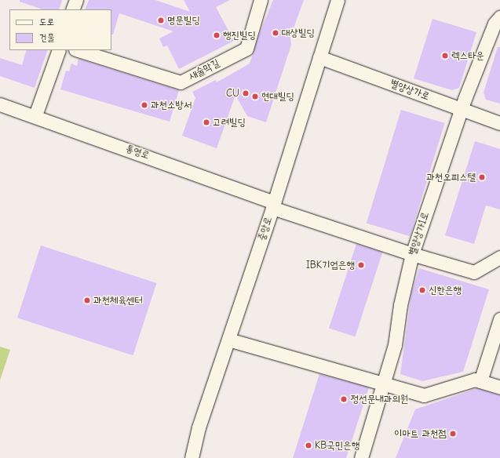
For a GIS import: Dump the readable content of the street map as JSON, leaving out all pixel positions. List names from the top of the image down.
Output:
{
  "streets": {
    "street": [
      "새술막길",
      "별양상가로",
      "통영로",
      "중앙로",
      "별양상가1로"
    ]
  },
  "crossings": [
    ["별양상가로", "중앙로"],
    ["별양상가로", "별양상가1로"],
    ["통영로", "중앙로"],
    ["통영로", "별양상가1로"]
  ],
  "places": [
    "명문빌딩",
    "대상빌딩",
    "행진빌딩",
    "렉스타운",
    "CU",
    "현대빌딩",
    "과천소방서",
    "고려빌딩",
    "과천오피스텔",
    "IBK기업은행",
    "신한은행",
    "과천체육센터",
    "정선문내과의원",
    "이마트 과천점",
    "KB국민은행"
  ],
  "legend": ["도로", "건물"]
}
